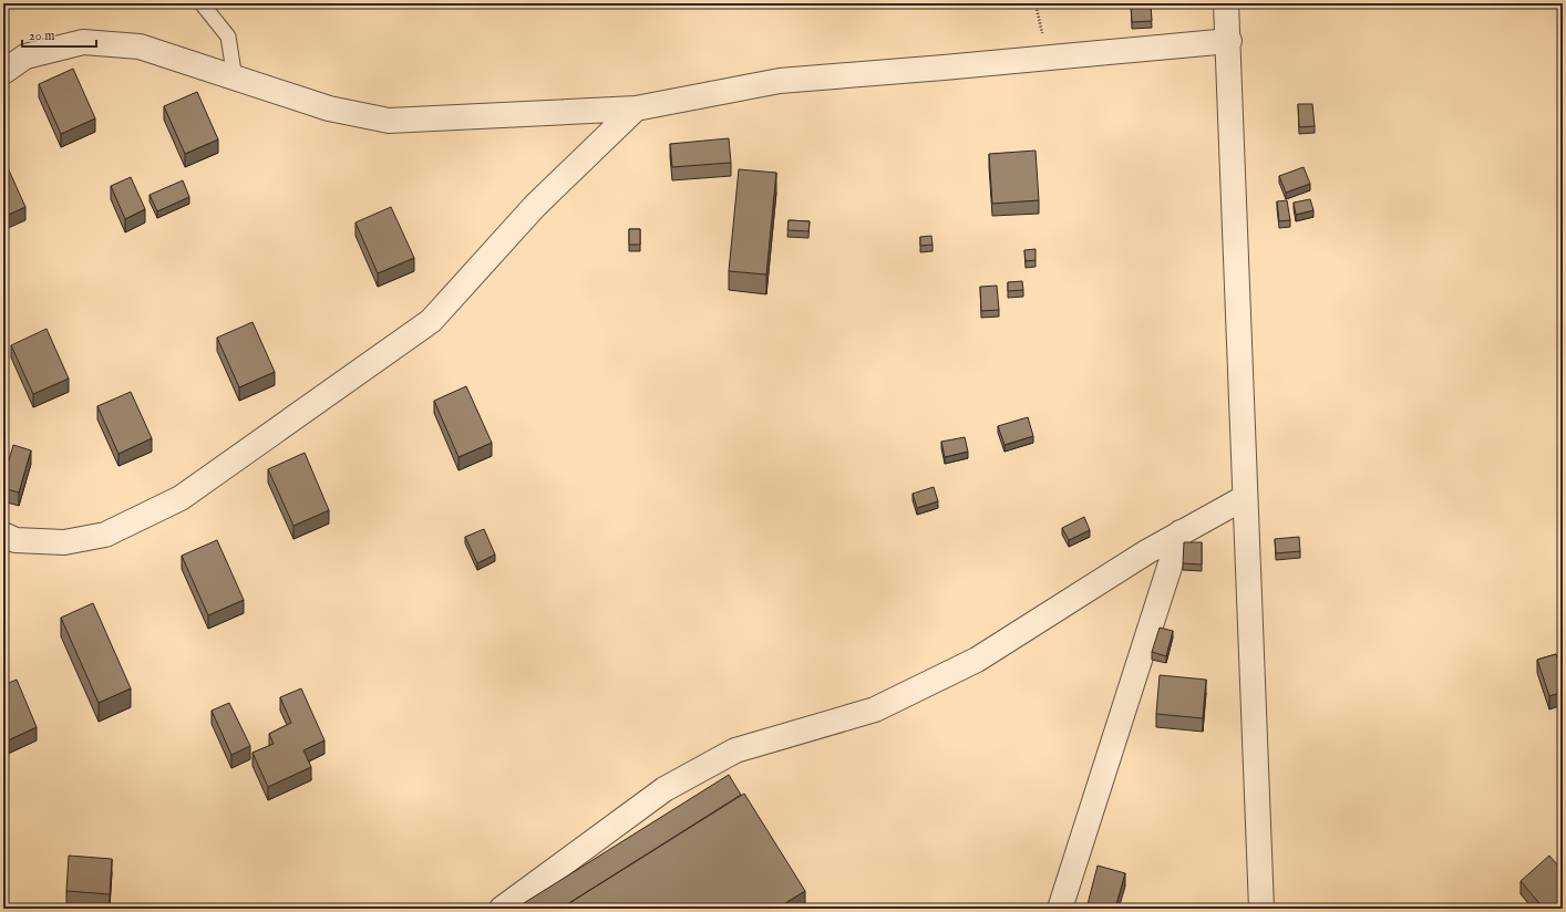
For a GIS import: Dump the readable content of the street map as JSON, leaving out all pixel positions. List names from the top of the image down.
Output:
{
  "scale_bar": "20 m"
}
